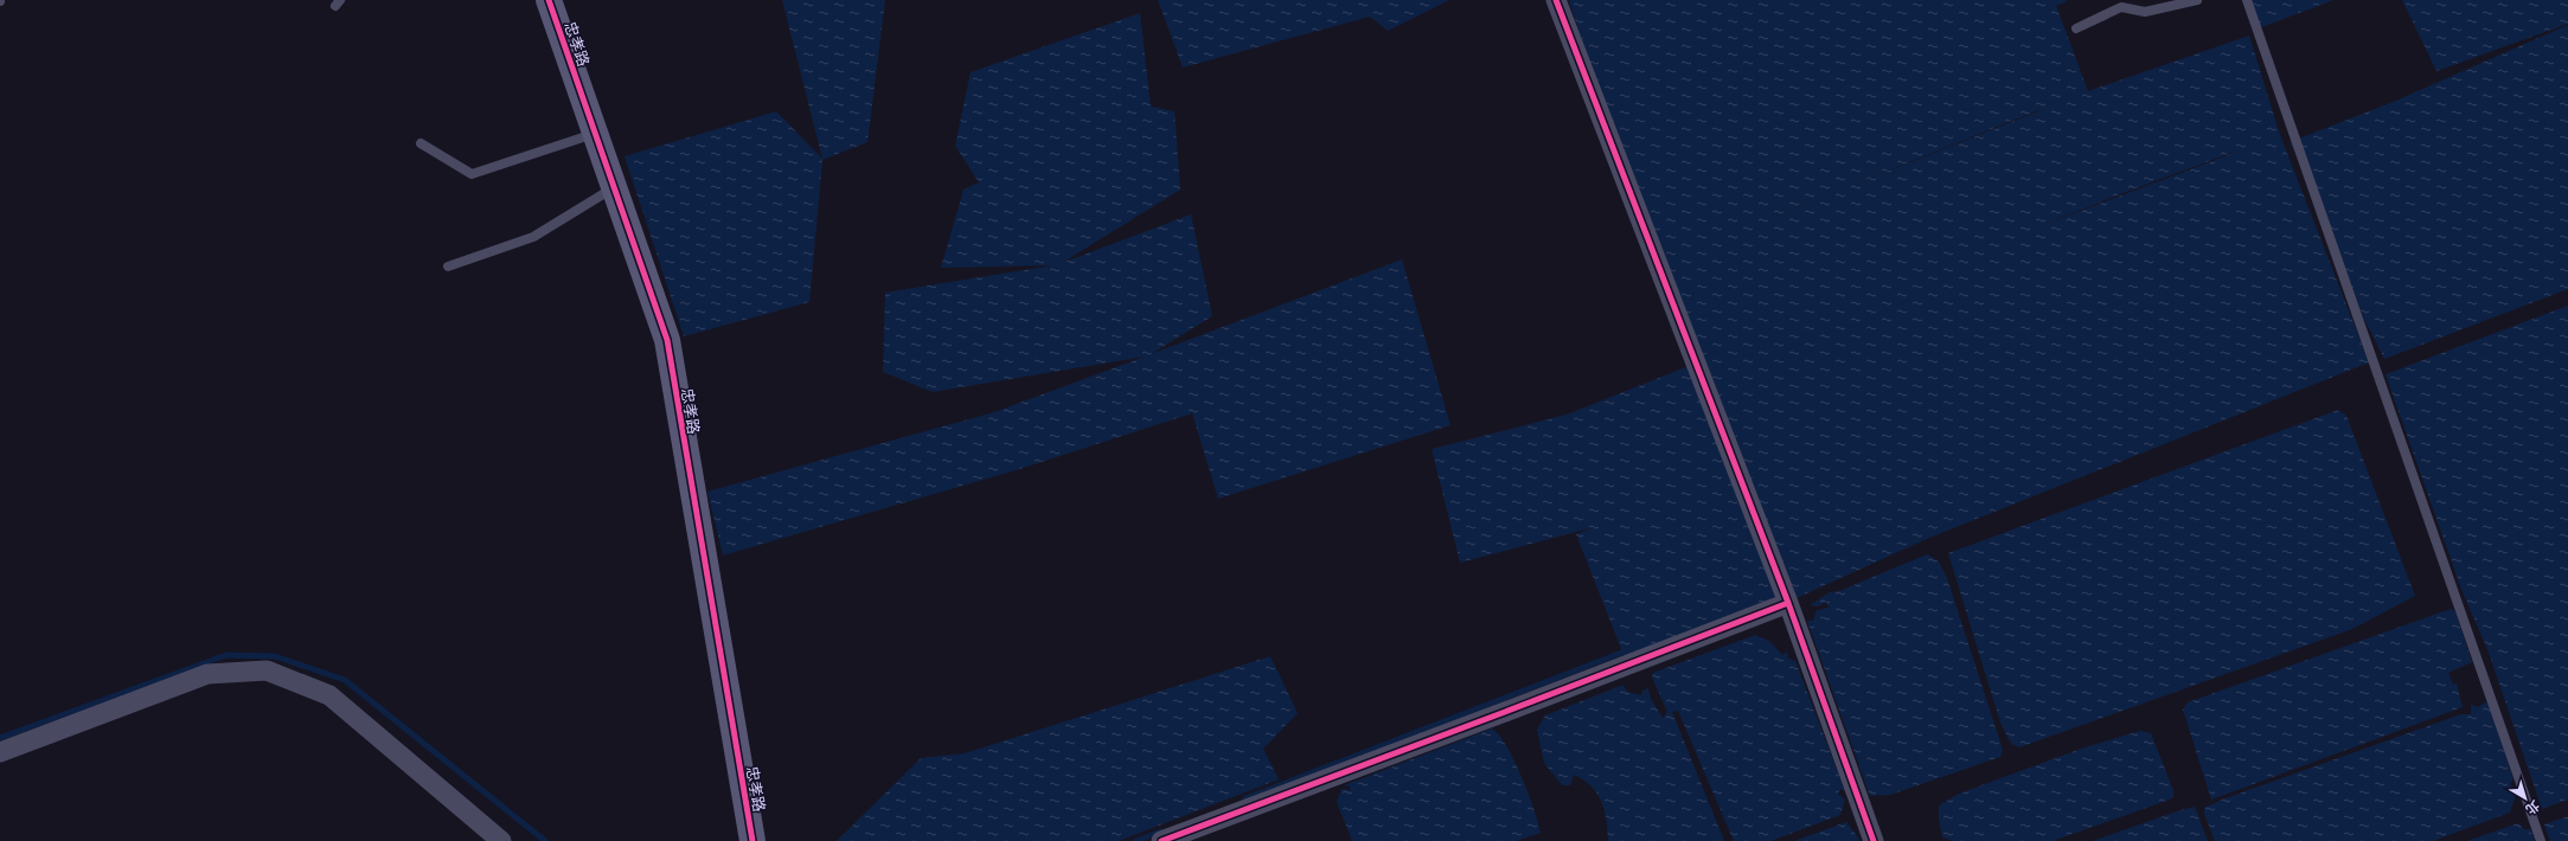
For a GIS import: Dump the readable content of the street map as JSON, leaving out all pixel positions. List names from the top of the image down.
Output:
{
  "streets": {
    "street": ["忠孝路"]
  },
  "north": "bottom right"
}
